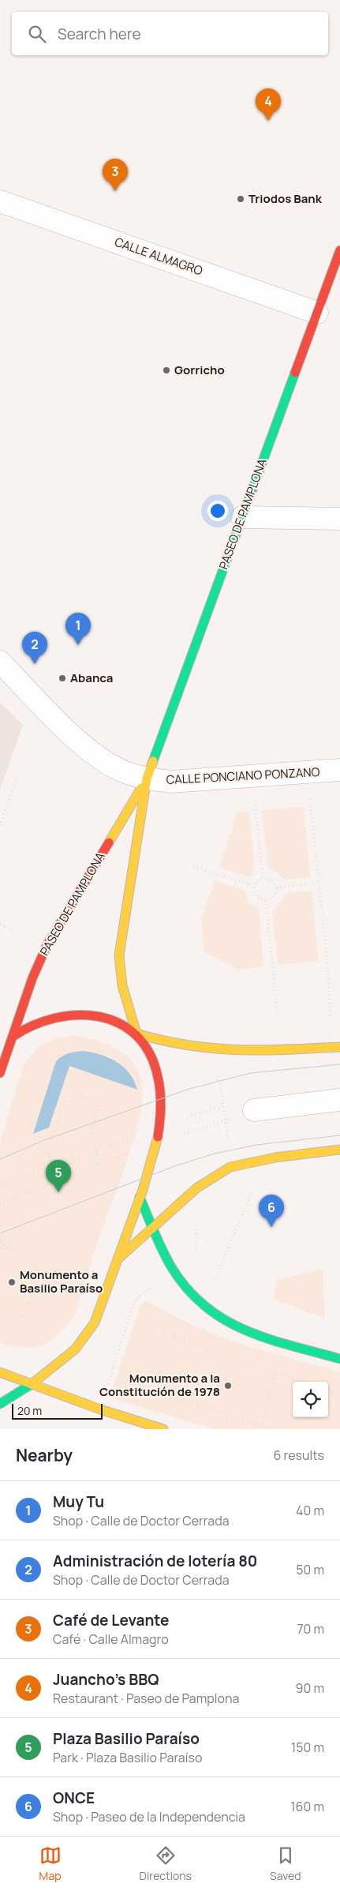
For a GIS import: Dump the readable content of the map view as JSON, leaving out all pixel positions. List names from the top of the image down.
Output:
{
  "streets": {
    "main road": ["PASEO DE PAMPLONA"],
    "street": ["CALLE ALMAGRO", "CALLE PONCIANO PONZANO"]
  },
  "crossings": [
    ["CALLE ALMAGRO", "PASEO DE PAMPLONA"],
    ["PASEO DE PAMPLONA", "CALLE PONCIANO PONZANO"]
  ],
  "places": [
    "Triodos Bank",
    "Gorricho",
    "Abanca",
    "Monumento a Basilio Paraíso",
    "Monumento a la Constitución de 1978"
  ],
  "scale_bar": "20 m",
  "page": {
    "search": "Search here",
    "pins": [
      "4",
      "3",
      "1",
      "2",
      "5",
      "6"
    ],
    "scale": "20 m",
    "heading": ["Nearby", "6 results"],
    "list": [
      {
        "mark": "1",
        "name": "Muy Tu",
        "note": "Shop · Calle de Doctor Cerrada",
        "value": "40 m"
      },
      {
        "mark": "2",
        "name": "Administración de lotería 80",
        "note": "Shop · Calle de Doctor Cerrada",
        "value": "50 m"
      },
      {
        "mark": "3",
        "name": "Café de Levante",
        "note": "Café · Calle Almagro",
        "value": "70 m"
      },
      {
        "mark": "4",
        "name": "Juancho's BBQ",
        "note": "Restaurant · Paseo de Pamplona",
        "value": "90 m"
      },
      {
        "mark": "5",
        "name": "Plaza Basilio Paraíso",
        "note": "Park · Plaza Basilio Paraíso",
        "value": "150 m"
      },
      {
        "mark": "6",
        "name": "ONCE",
        "note": "Shop · Paseo de la Independencia",
        "value": "160 m"
      }
    ],
    "nav": ["Map", "Directions", "Saved"]
  }
}
